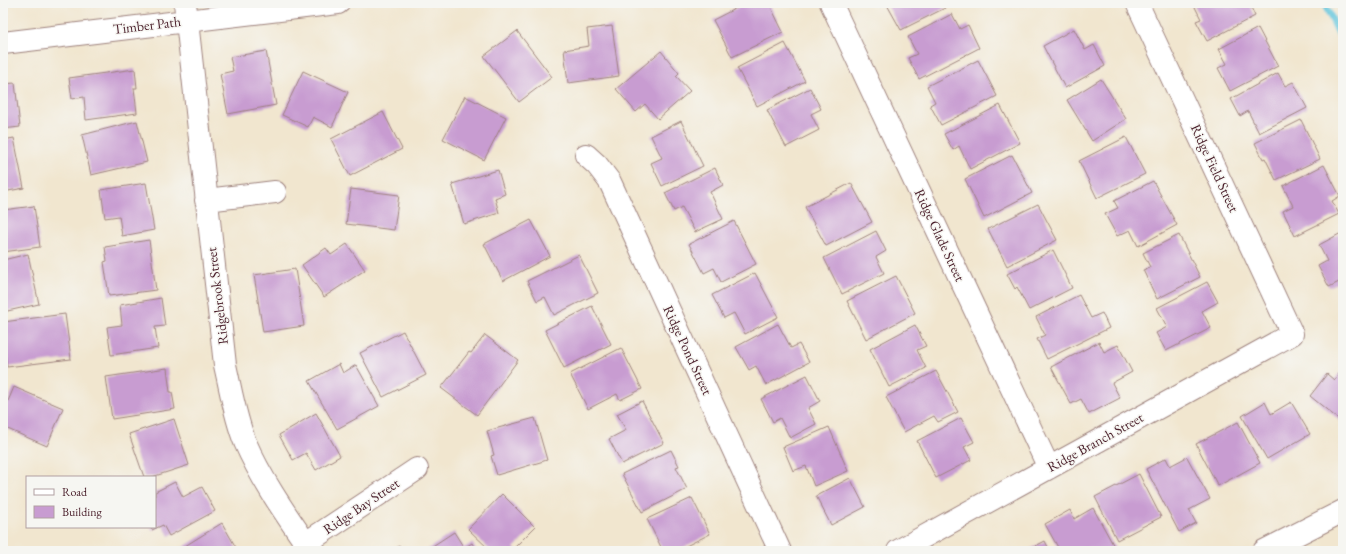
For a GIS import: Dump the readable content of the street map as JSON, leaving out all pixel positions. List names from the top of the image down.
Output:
{
  "streets": {
    "street": [
      "Timber Path",
      "Ridge Field Street",
      "Ridge Glade Street",
      "Ridgebrook Street",
      "Ridge Pond Street",
      "Ridge Branch Street",
      "Ridge Bay Street"
    ]
  },
  "crossings": [
    ["Timber Path", "Ridgebrook Street"],
    ["Ridge Field Street", "Ridge Branch Street"],
    ["Ridge Glade Street", "Ridge Branch Street"],
    ["Ridgebrook Street", "Ridge Bay Street"]
  ],
  "legend": ["Road", "Building"]
}
